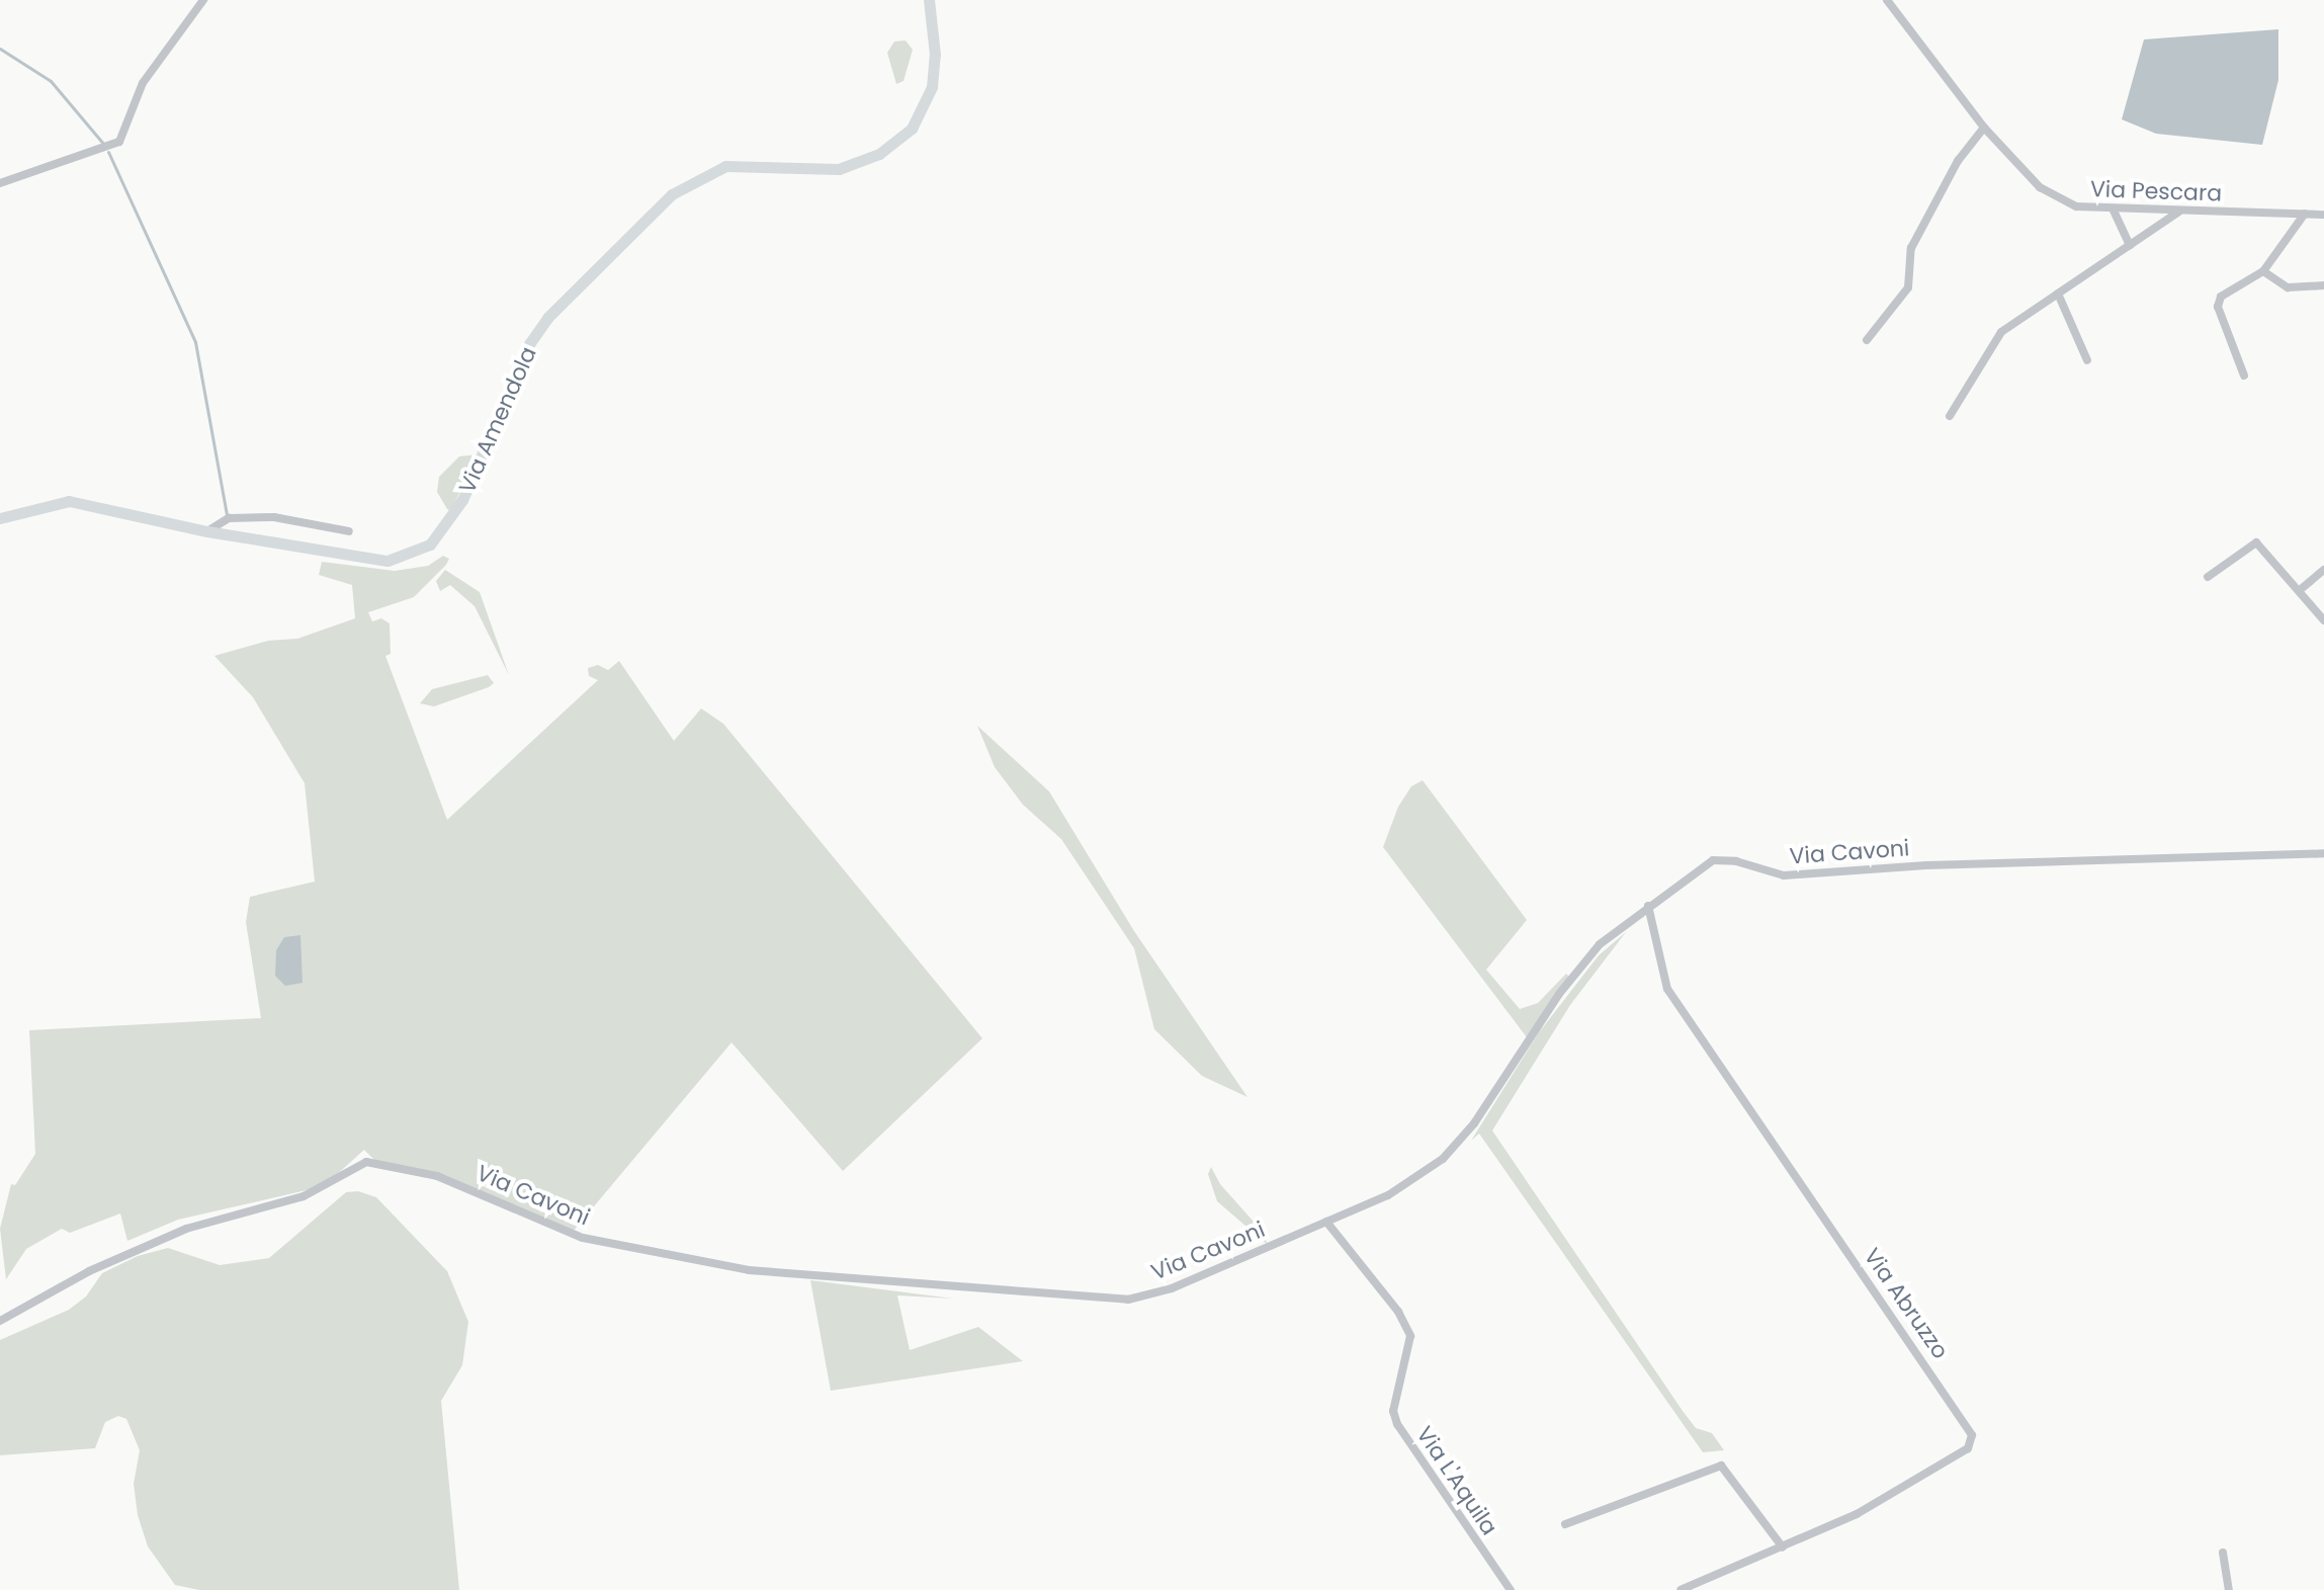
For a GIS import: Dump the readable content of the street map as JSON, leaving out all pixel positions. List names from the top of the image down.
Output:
{
  "streets": {
    "main road": ["Via Amendola"],
    "street": [
      "Via Pescara",
      "Via Cavoni",
      "Via Abruzzo",
      "Via L'Aquila"
    ]
  },
  "crossings": [
    ["Via Cavoni", "Via Abruzzo"],
    ["Via Cavoni", "Via L'Aquila"]
  ]
}
